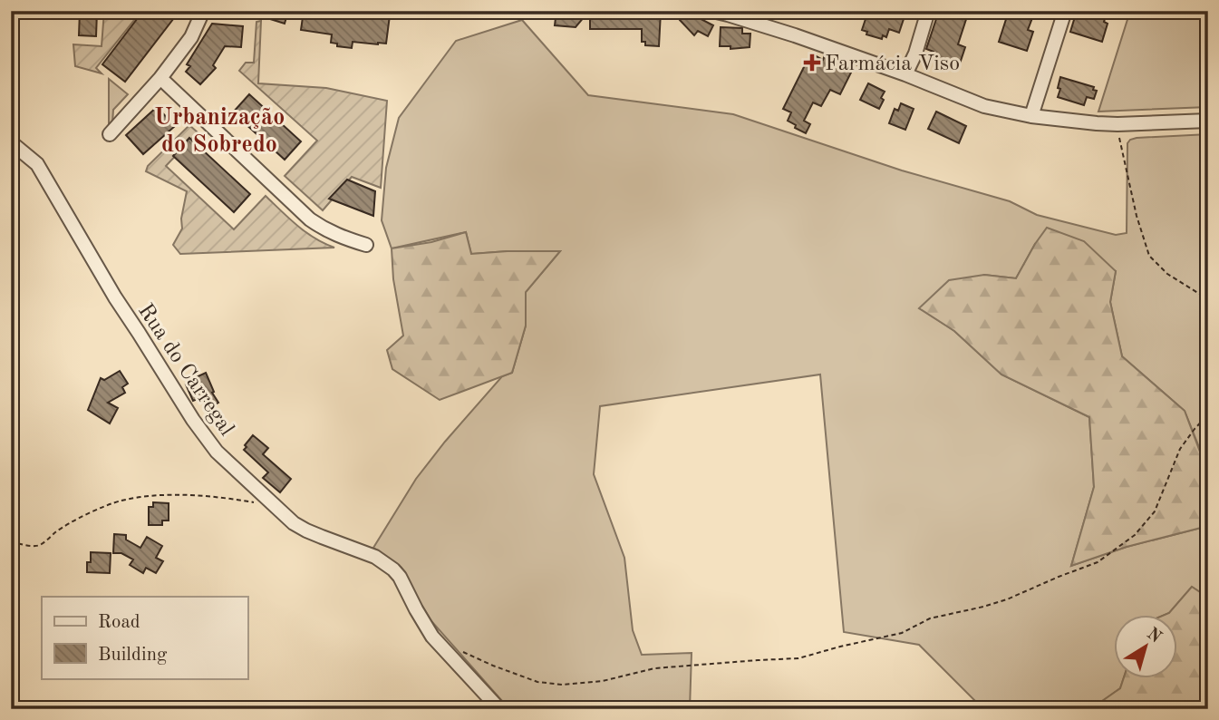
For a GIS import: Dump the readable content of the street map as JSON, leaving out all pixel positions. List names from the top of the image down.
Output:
{
  "streets": {
    "street": ["Rua do Carregal"]
  },
  "districts": ["Urbanização do Sobredo"],
  "places": {
    "health": ["Farmácia Viso"]
  },
  "legend": ["Road", "Building"],
  "north": "top right"
}
